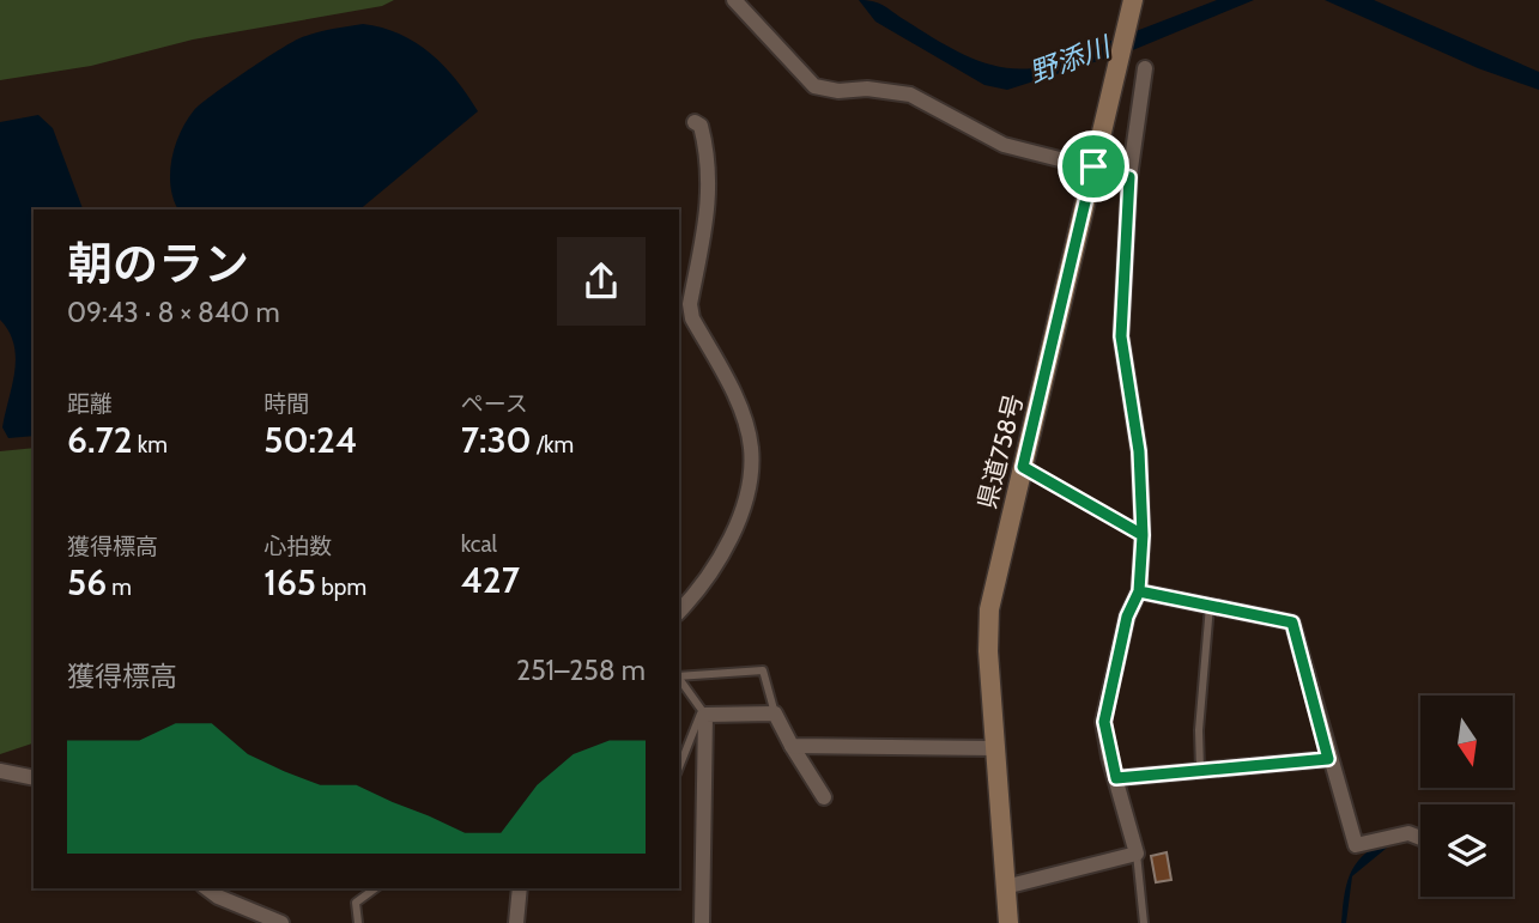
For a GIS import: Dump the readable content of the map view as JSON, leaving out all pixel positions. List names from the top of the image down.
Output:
{
  "streets": {
    "main road": ["県道758号"]
  },
  "water": ["野添川"],
  "north": "bottom",
  "page": {
    "heading": ["朝のラン", "09:43 · 8 × 840 m"],
    "stats": [
      ["距離", "6.72 km"],
      ["時間", "50:24"],
      ["ペース", "7:30 /km"],
      ["獲得標高", "56 m"],
      ["心拍数", "165 bpm"],
      ["kcal", "427"]
    ],
    "chart": ["獲得標高", "251–258 m"]
  }
}
